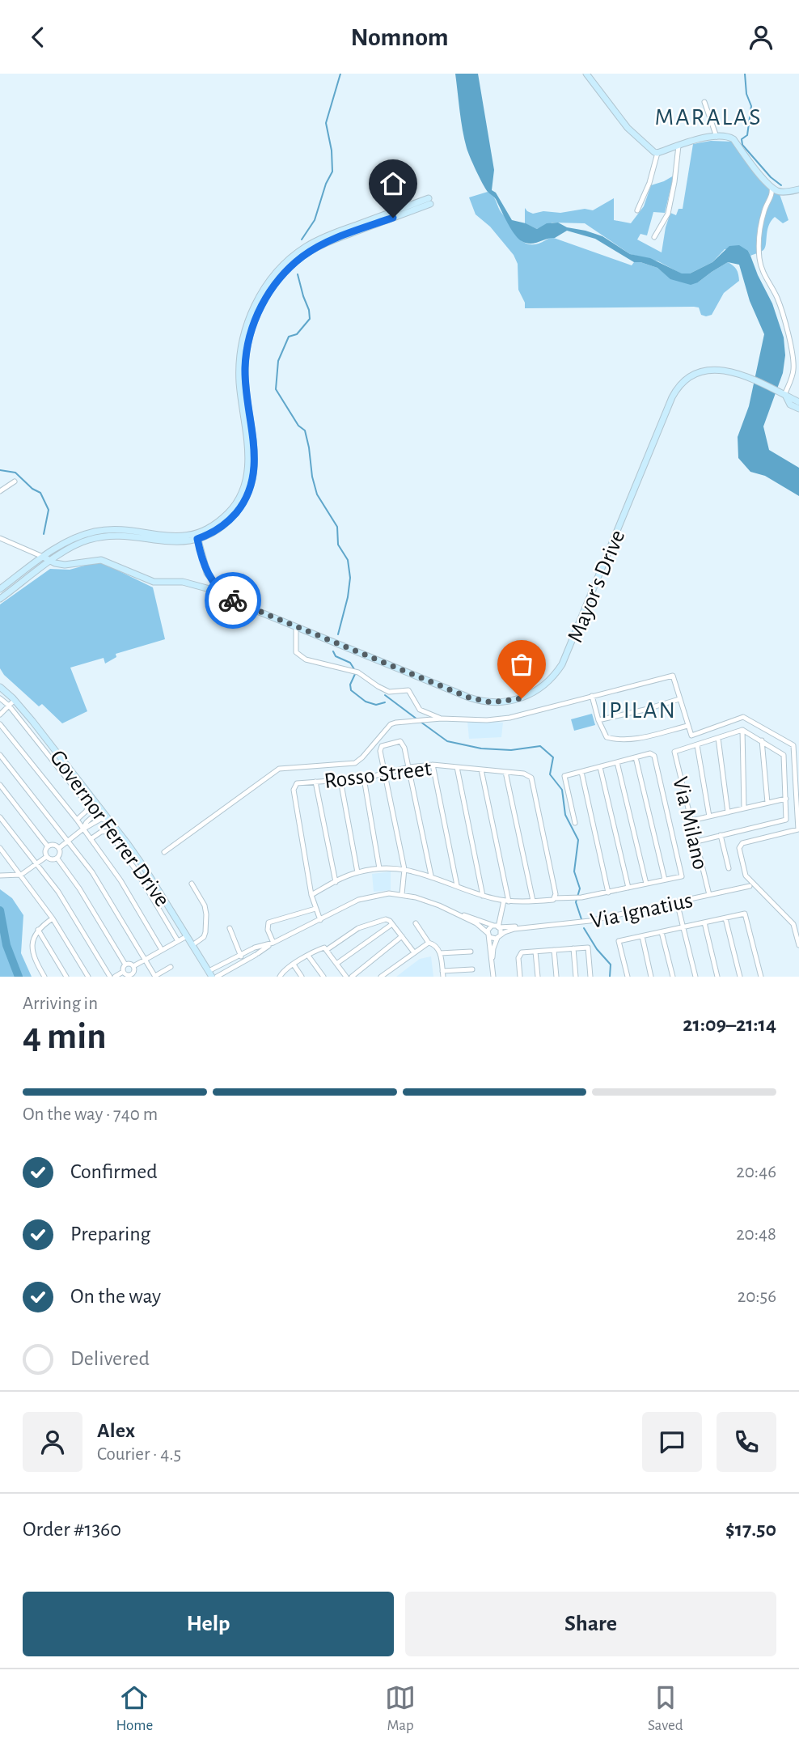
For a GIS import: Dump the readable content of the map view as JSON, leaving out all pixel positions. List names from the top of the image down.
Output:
{
  "streets": {
    "street": [
      "Mayor's Drive",
      "Rosso Street",
      "Via Milano",
      "Governor Ferrer Drive",
      "Via Ignatius"
    ]
  },
  "crossings": [
    ["Via Milano", "Via Ignatius"],
    ["Governor Ferrer Drive", "Via Ignatius"]
  ],
  "districts": ["MARALAS", "IPILAN"],
  "page": {
    "header": "Nomnom",
    "heading": ["4 min", "Arriving in", "21:09–21:14"],
    "panel": [
      "Alex",
      "Courier · 4.5",
      "Order #1360",
      "$17.50"
    ],
    "bar": "On the way · 740 m",
    "list": [
      ["Confirmed", "20:46"],
      ["Preparing", "20:48"],
      ["On the way", "20:56"],
      "Delivered"
    ],
    "buttons": ["Help", "Share"],
    "tabs": ["Home", "Map", "Saved"]
  }
}
